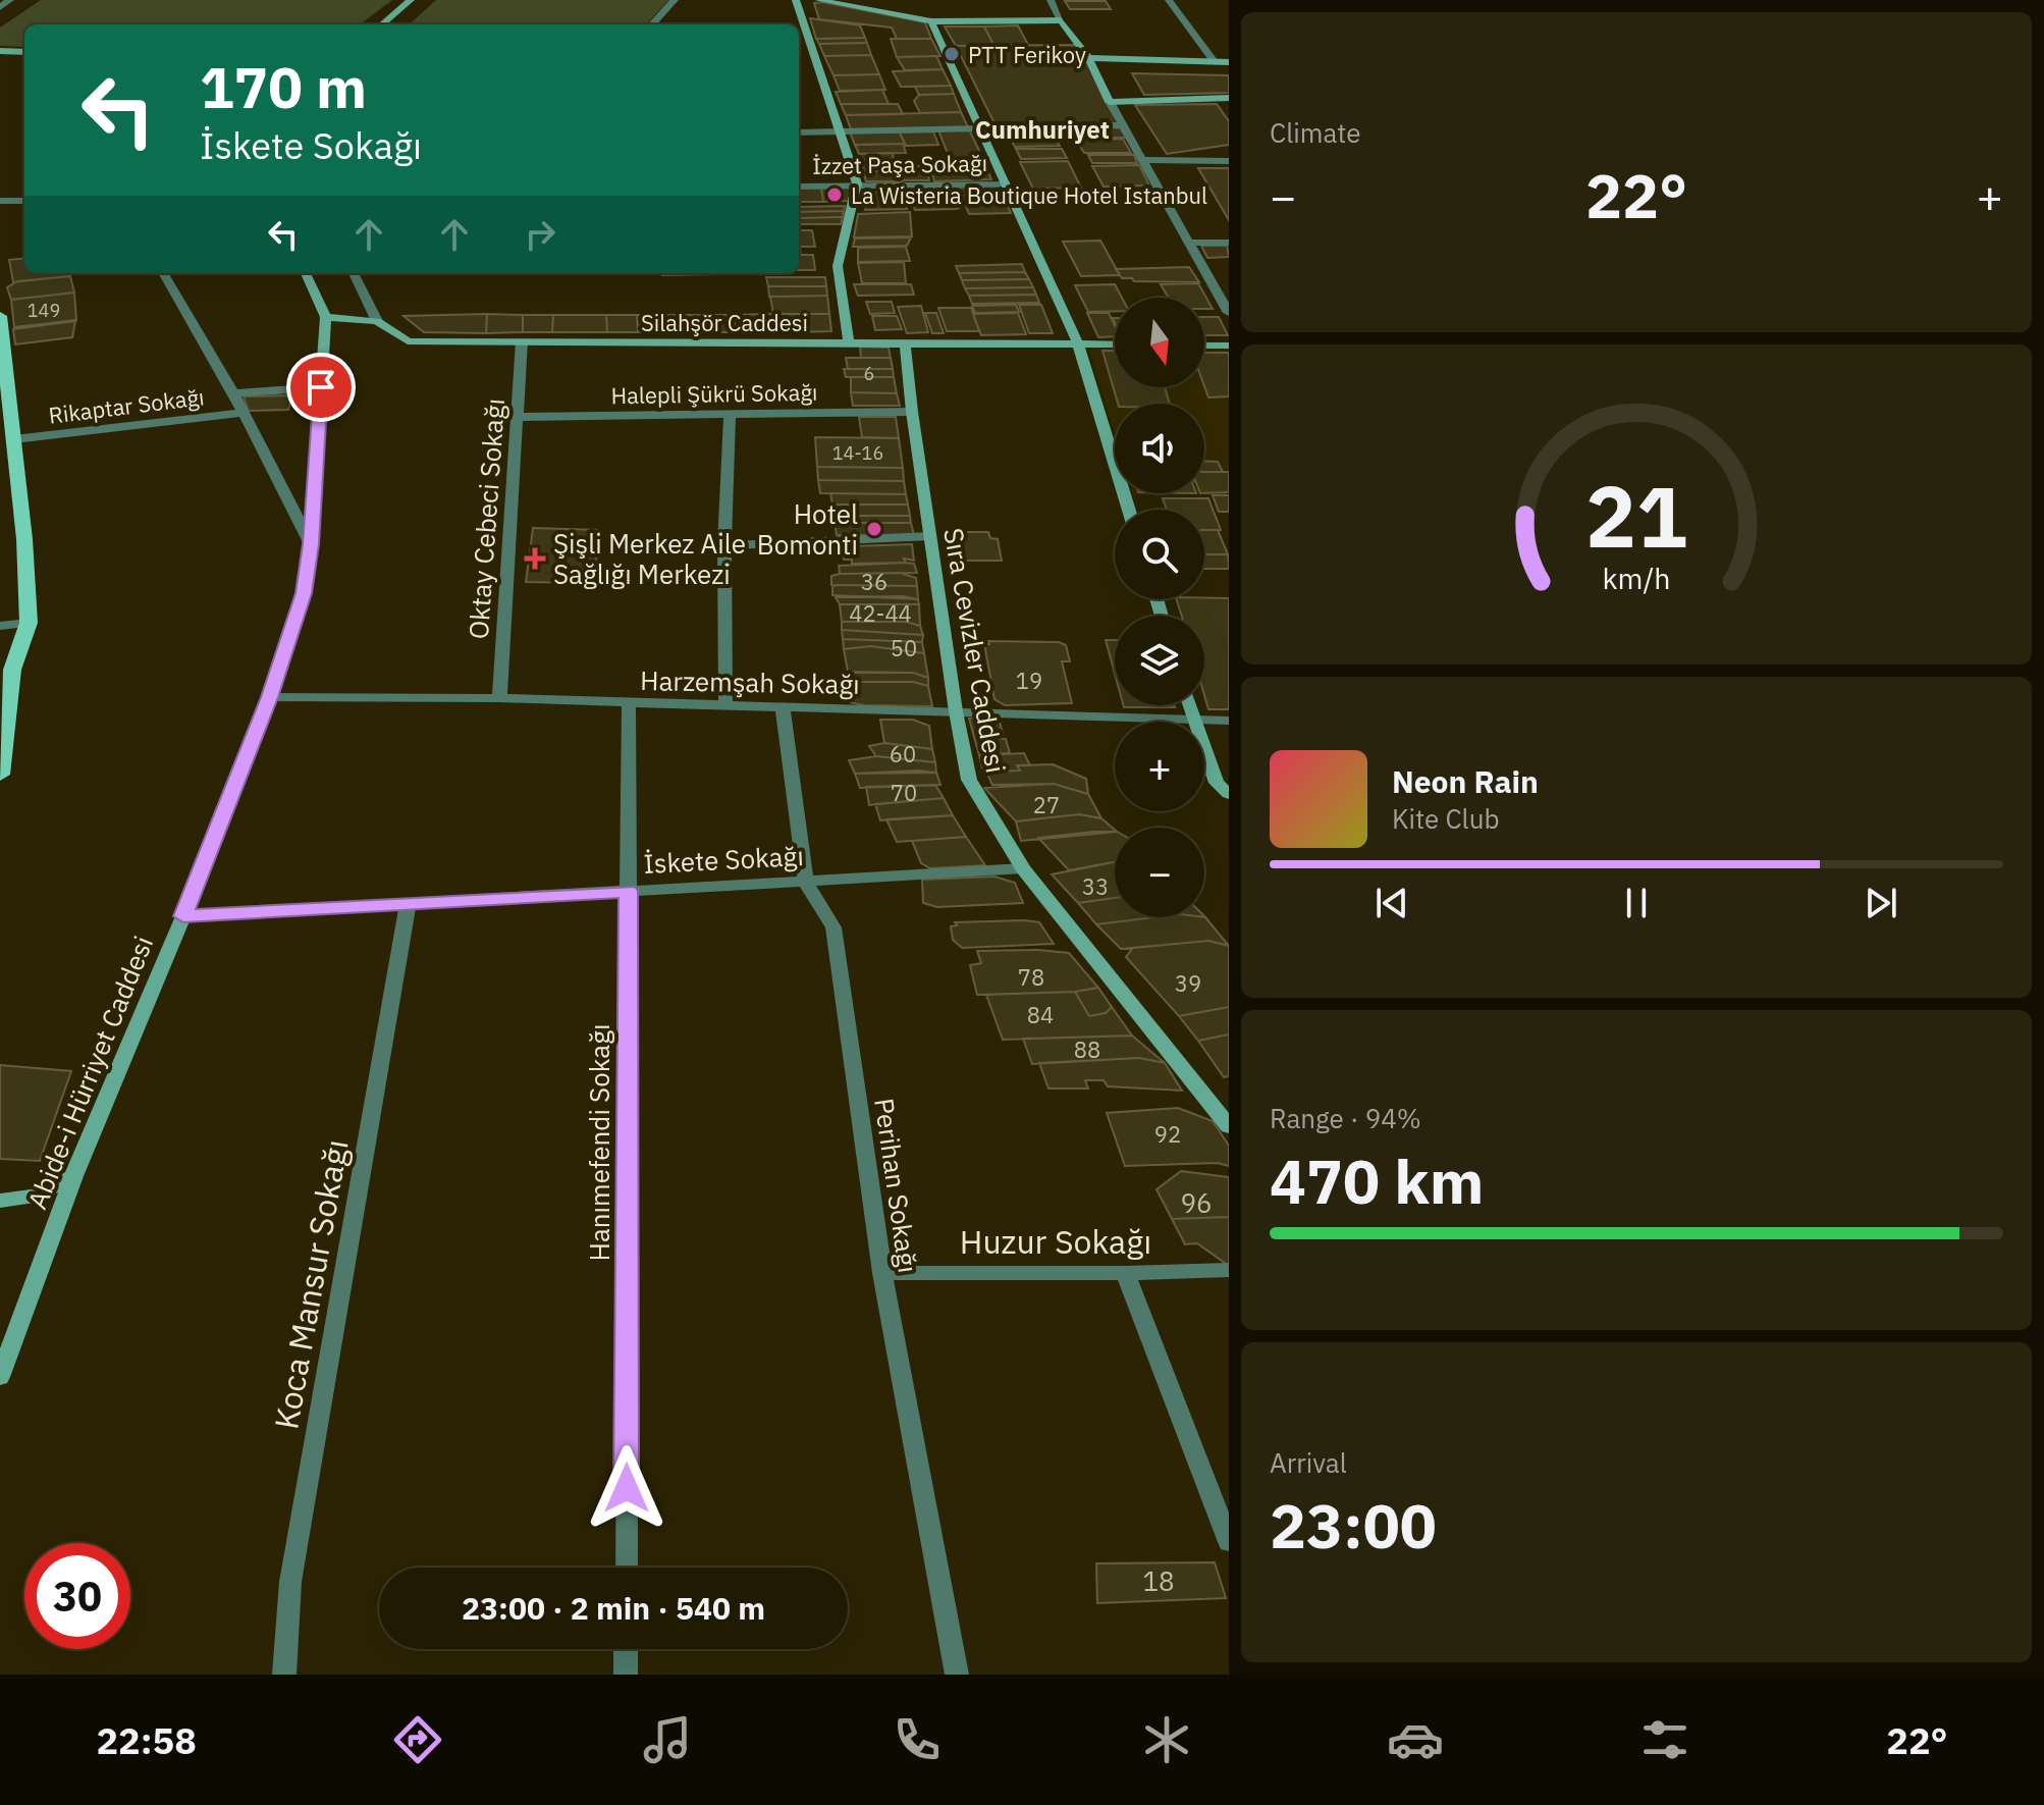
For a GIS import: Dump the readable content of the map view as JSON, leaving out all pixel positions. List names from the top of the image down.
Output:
{
  "streets": {
    "street": [
      "İzzet Paşa Sokağı",
      "Silahşör Caddesi",
      "Halepli Şükrü Sokağı",
      "Rikaptar Sokağı",
      "Oktay Cebeci Sokağı",
      "Sıra Cevizler Caddesi",
      "Harzemşah Sokağı",
      "İskete Sokağı",
      "Abide-i Hürriyet Caddesi",
      "Hanımefendi Sokağı",
      "Perihan Sokağı",
      "Huzur Sokağı",
      "Koca Mansur Sokağı"
    ]
  },
  "crossings": [
    ["Silahşör Caddesi", "Oktay Cebeci Sokağı"],
    ["Silahşör Caddesi", "Sıra Cevizler Caddesi"],
    ["Silahşör Caddesi", "Abide-i Hürriyet Caddesi"],
    ["Halepli Şükrü Sokağı", "Oktay Cebeci Sokağı"],
    ["Halepli Şükrü Sokağı", "Sıra Cevizler Caddesi"],
    ["Oktay Cebeci Sokağı", "Harzemşah Sokağı"],
    ["Sıra Cevizler Caddesi", "Harzemşah Sokağı"],
    ["Sıra Cevizler Caddesi", "İskete Sokağı"],
    ["Harzemşah Sokağı", "Abide-i Hürriyet Caddesi"],
    ["Harzemşah Sokağı", "Hanımefendi Sokağı"],
    ["Harzemşah Sokağı", "Perihan Sokağı"],
    ["İskete Sokağı", "Abide-i Hürriyet Caddesi"],
    ["İskete Sokağı", "Hanımefendi Sokağı"],
    ["İskete Sokağı", "Perihan Sokağı"],
    ["İskete Sokağı", "Koca Mansur Sokağı"],
    ["Perihan Sokağı", "Huzur Sokağı"]
  ],
  "districts": ["Cumhuriyet"],
  "places": {
    "other": ["PTT Ferikoy", "La Wisteria Boutique Hotel Istanbul", "Hotel Bomonti"],
    "health": ["Şişli Merkez Aile Sağlığı Merkezi"]
  },
  "house_numbers": [
    "149",
    "6",
    "14-16",
    "36",
    "42-44",
    "50",
    "19",
    "60",
    "70",
    "27",
    "33",
    "78",
    "39",
    "84",
    "88",
    "92",
    "96",
    "18"
  ],
  "north": "bottom",
  "page": {
    "tile": [
      "Climate",
      ["Range · 94%", "470 km"],
      ["Arrival", "23:00"]
    ],
    "turn": ["170 m", "İskete Sokağı"],
    "heat": ["−", "22°", "+"],
    "map_buttons": ["+", "−"],
    "song": ["Neon Rain", "Kite Club"],
    "limit": "30",
    "trip": "23:00 · 2 min · 540 m",
    "tabs": ["22:58", "22°"],
    "gauge": ["21", "km/h"]
  }
}
